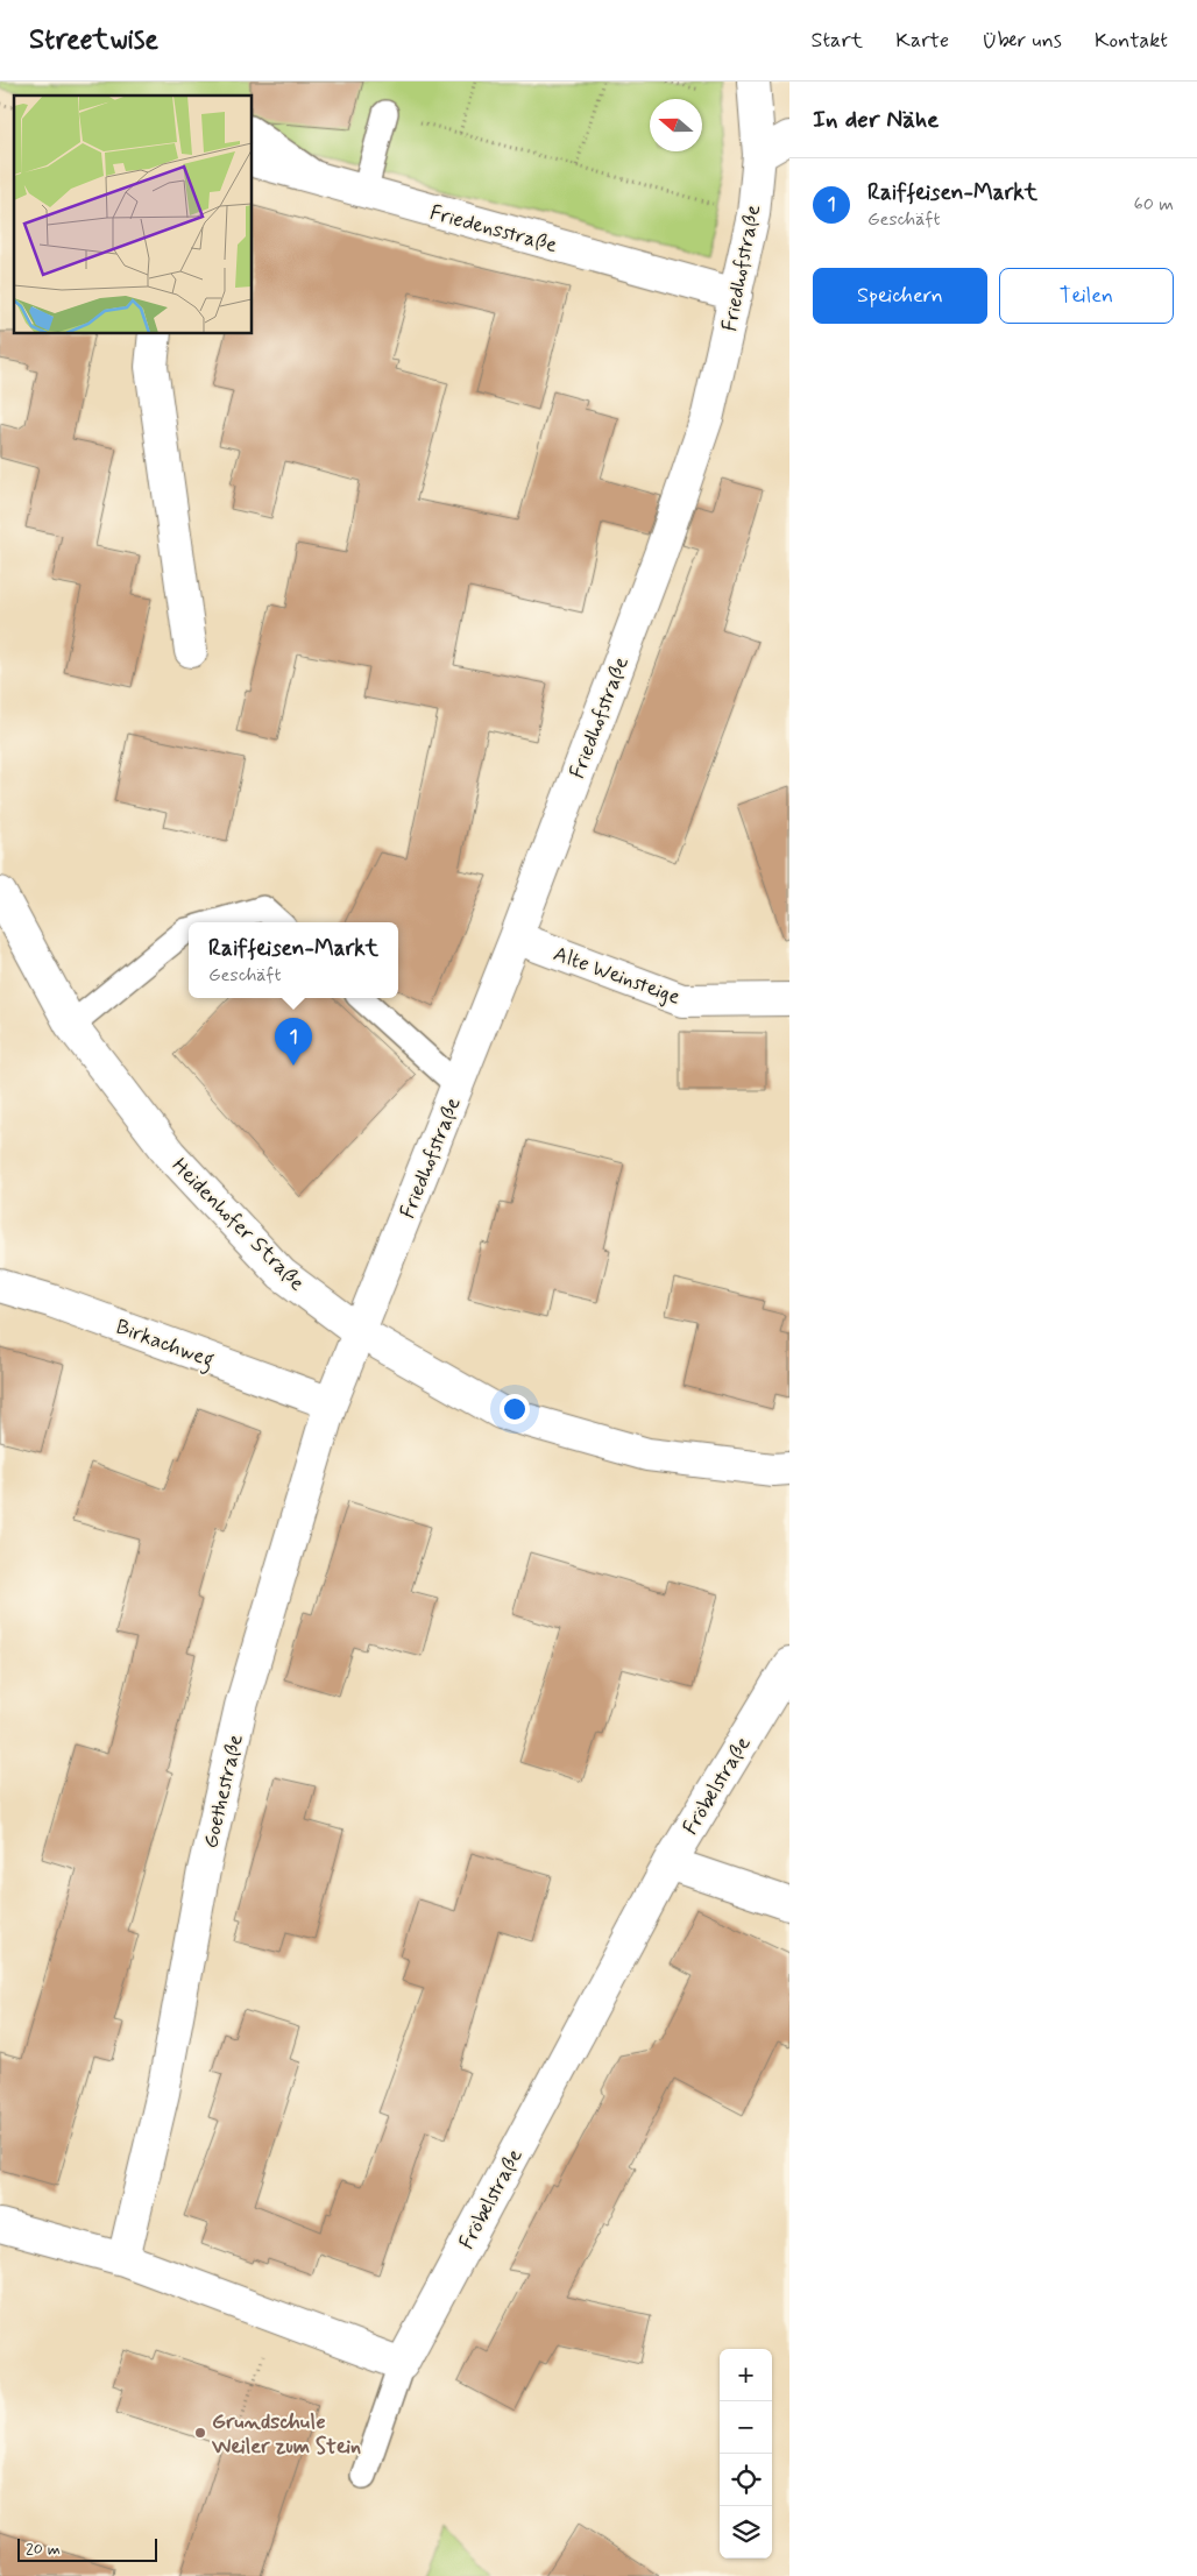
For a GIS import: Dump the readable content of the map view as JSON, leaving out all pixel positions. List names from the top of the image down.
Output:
{
  "streets": {
    "street": [
      "Friedensstraße",
      "Friedhofstraße",
      "Alte Weinsteige",
      "Heidenhofer Straße",
      "Birkachweg",
      "Fröbelstraße",
      "Goethestraße"
    ]
  },
  "crossings": [
    ["Friedensstraße", "Friedhofstraße"],
    ["Friedhofstraße", "Alte Weinsteige"],
    ["Friedhofstraße", "Heidenhofer Straße"],
    ["Friedhofstraße", "Goethestraße"],
    ["Heidenhofer Straße", "Goethestraße"],
    ["Birkachweg", "Goethestraße"]
  ],
  "places": ["Grundschule Weiler zum Stein"],
  "scale_bar": "20 m",
  "north": "left",
  "page": {
    "header": "Streetwise",
    "nav": [
      "Start",
      "Karte",
      "Über uns",
      "Kontakt"
    ],
    "heading": "In der Nähe",
    "list": [
      {
        "mark": "1",
        "name": "Raiffeisen-Markt",
        "note": "Geschäft",
        "value": "60 m"
      }
    ],
    "buttons": ["Speichern", "Teilen"],
    "popup": ["Raiffeisen-Markt", "Geschäft"],
    "pins": "1",
    "map_buttons": ["+", "−"],
    "scale": "20 m"
  }
}
